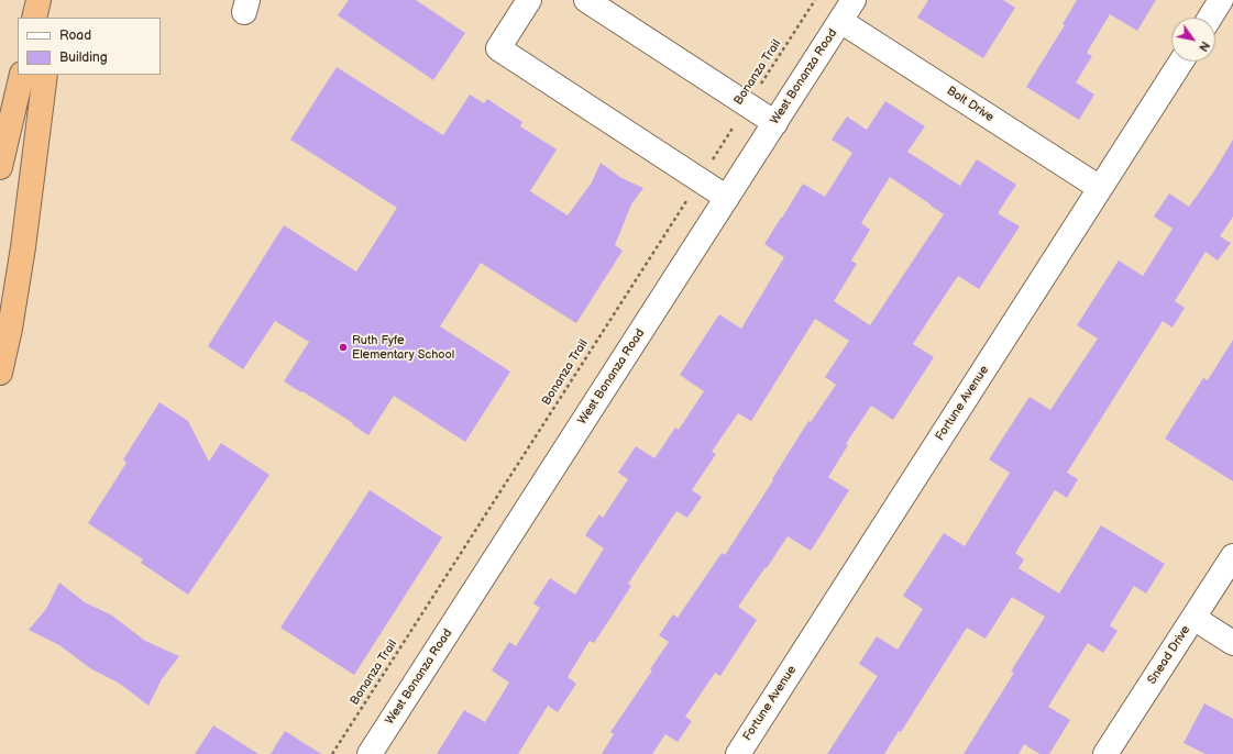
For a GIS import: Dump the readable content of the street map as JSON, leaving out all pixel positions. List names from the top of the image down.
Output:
{
  "streets": {
    "street": [
      "West Bonanza Road",
      "Bolt Drive",
      "Fortune Avenue",
      "Snead Drive"
    ],
    "path": ["Bonanza Trail"]
  },
  "crossings": [
    ["West Bonanza Road", "Bolt Drive"],
    ["Bolt Drive", "Fortune Avenue"]
  ],
  "places": ["Ruth Fyfe Elementary School"],
  "legend": ["Road", "Building"],
  "north": "bottom right"
}
